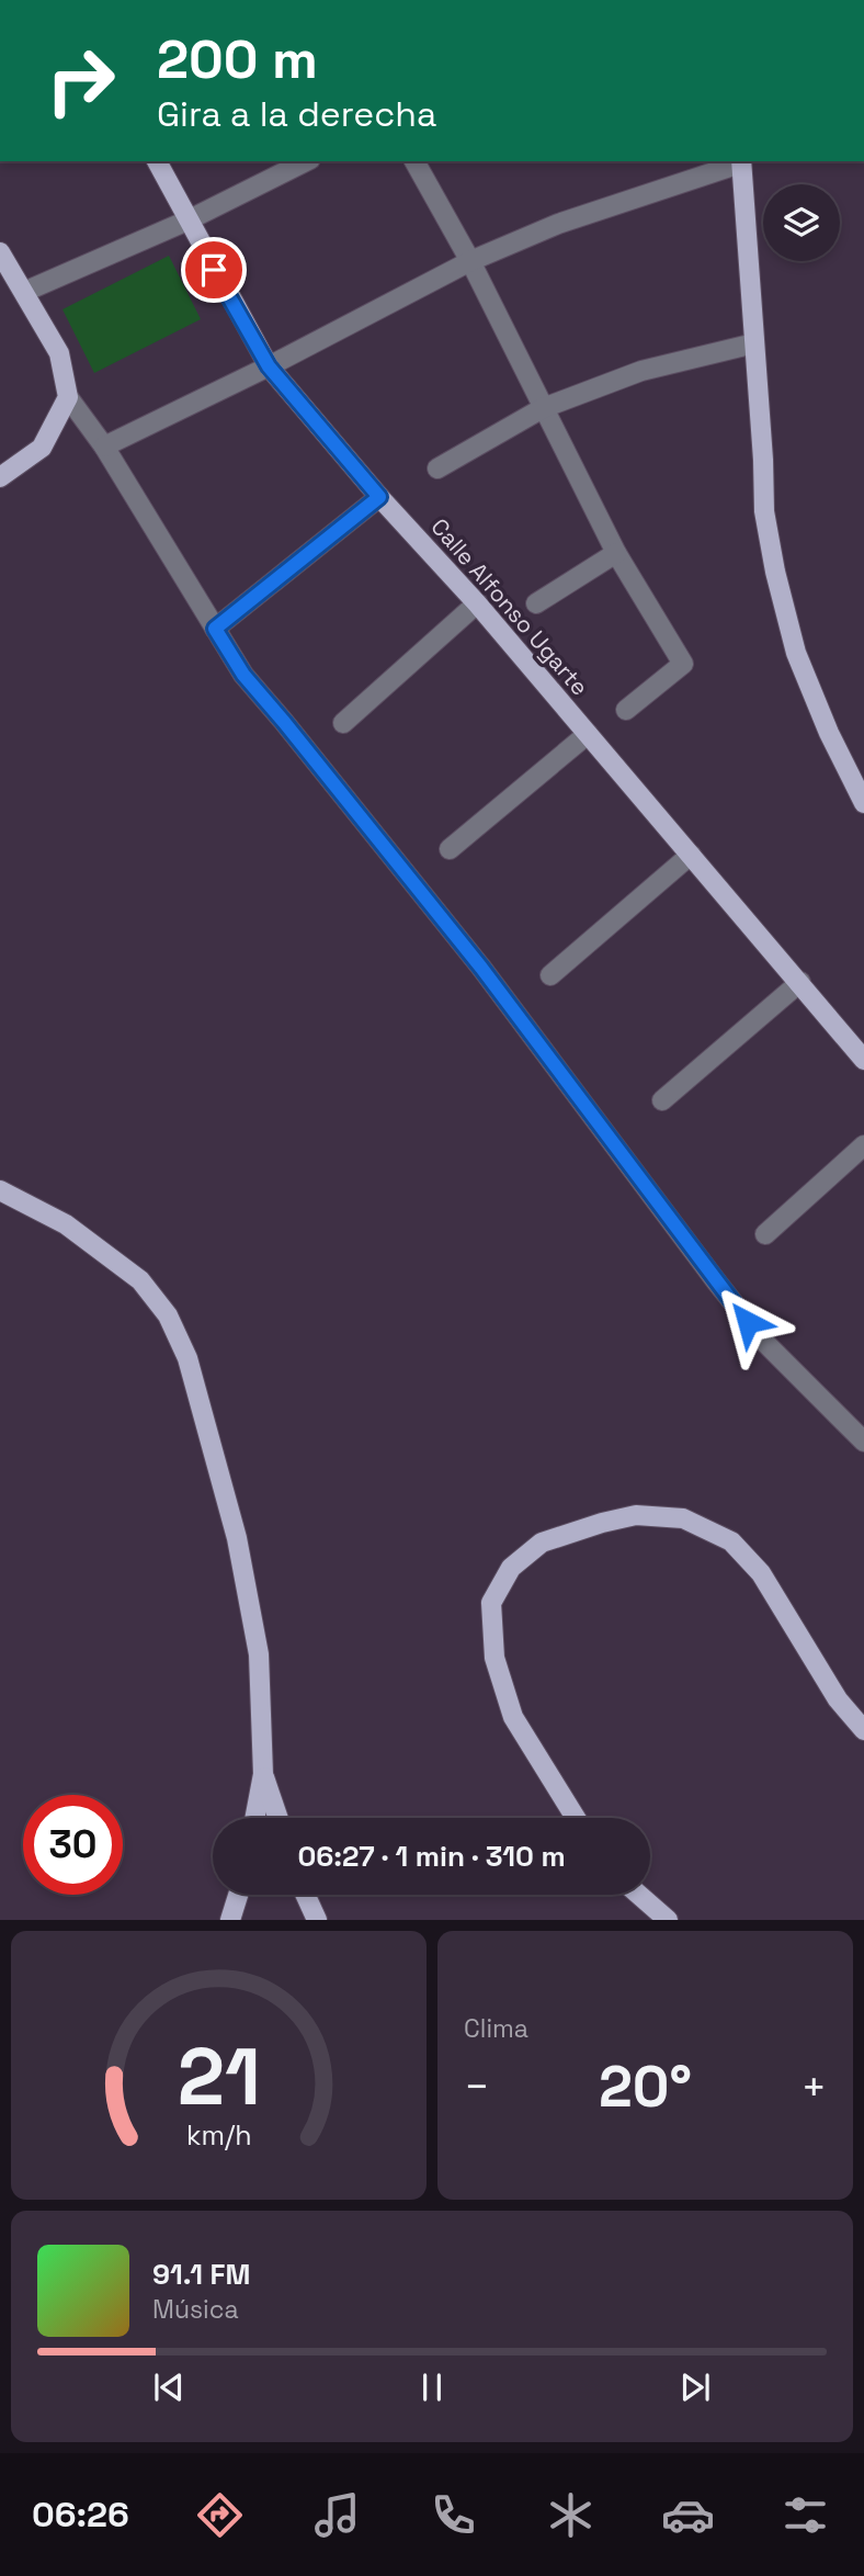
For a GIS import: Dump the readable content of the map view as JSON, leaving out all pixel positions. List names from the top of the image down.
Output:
{
  "streets": {
    "main road": ["Calle Alfonso Ugarte"]
  },
  "page": {
    "turn": ["200 m", "Gira a la derecha"],
    "limit": "30",
    "trip": "06:27 · 1 min · 310 m",
    "tile": "Clima",
    "heat": ["−", "20°", "+"],
    "song": ["91.1 FM", "Música"],
    "tabs": "06:26",
    "gauge": ["21", "km/h"]
  }
}
